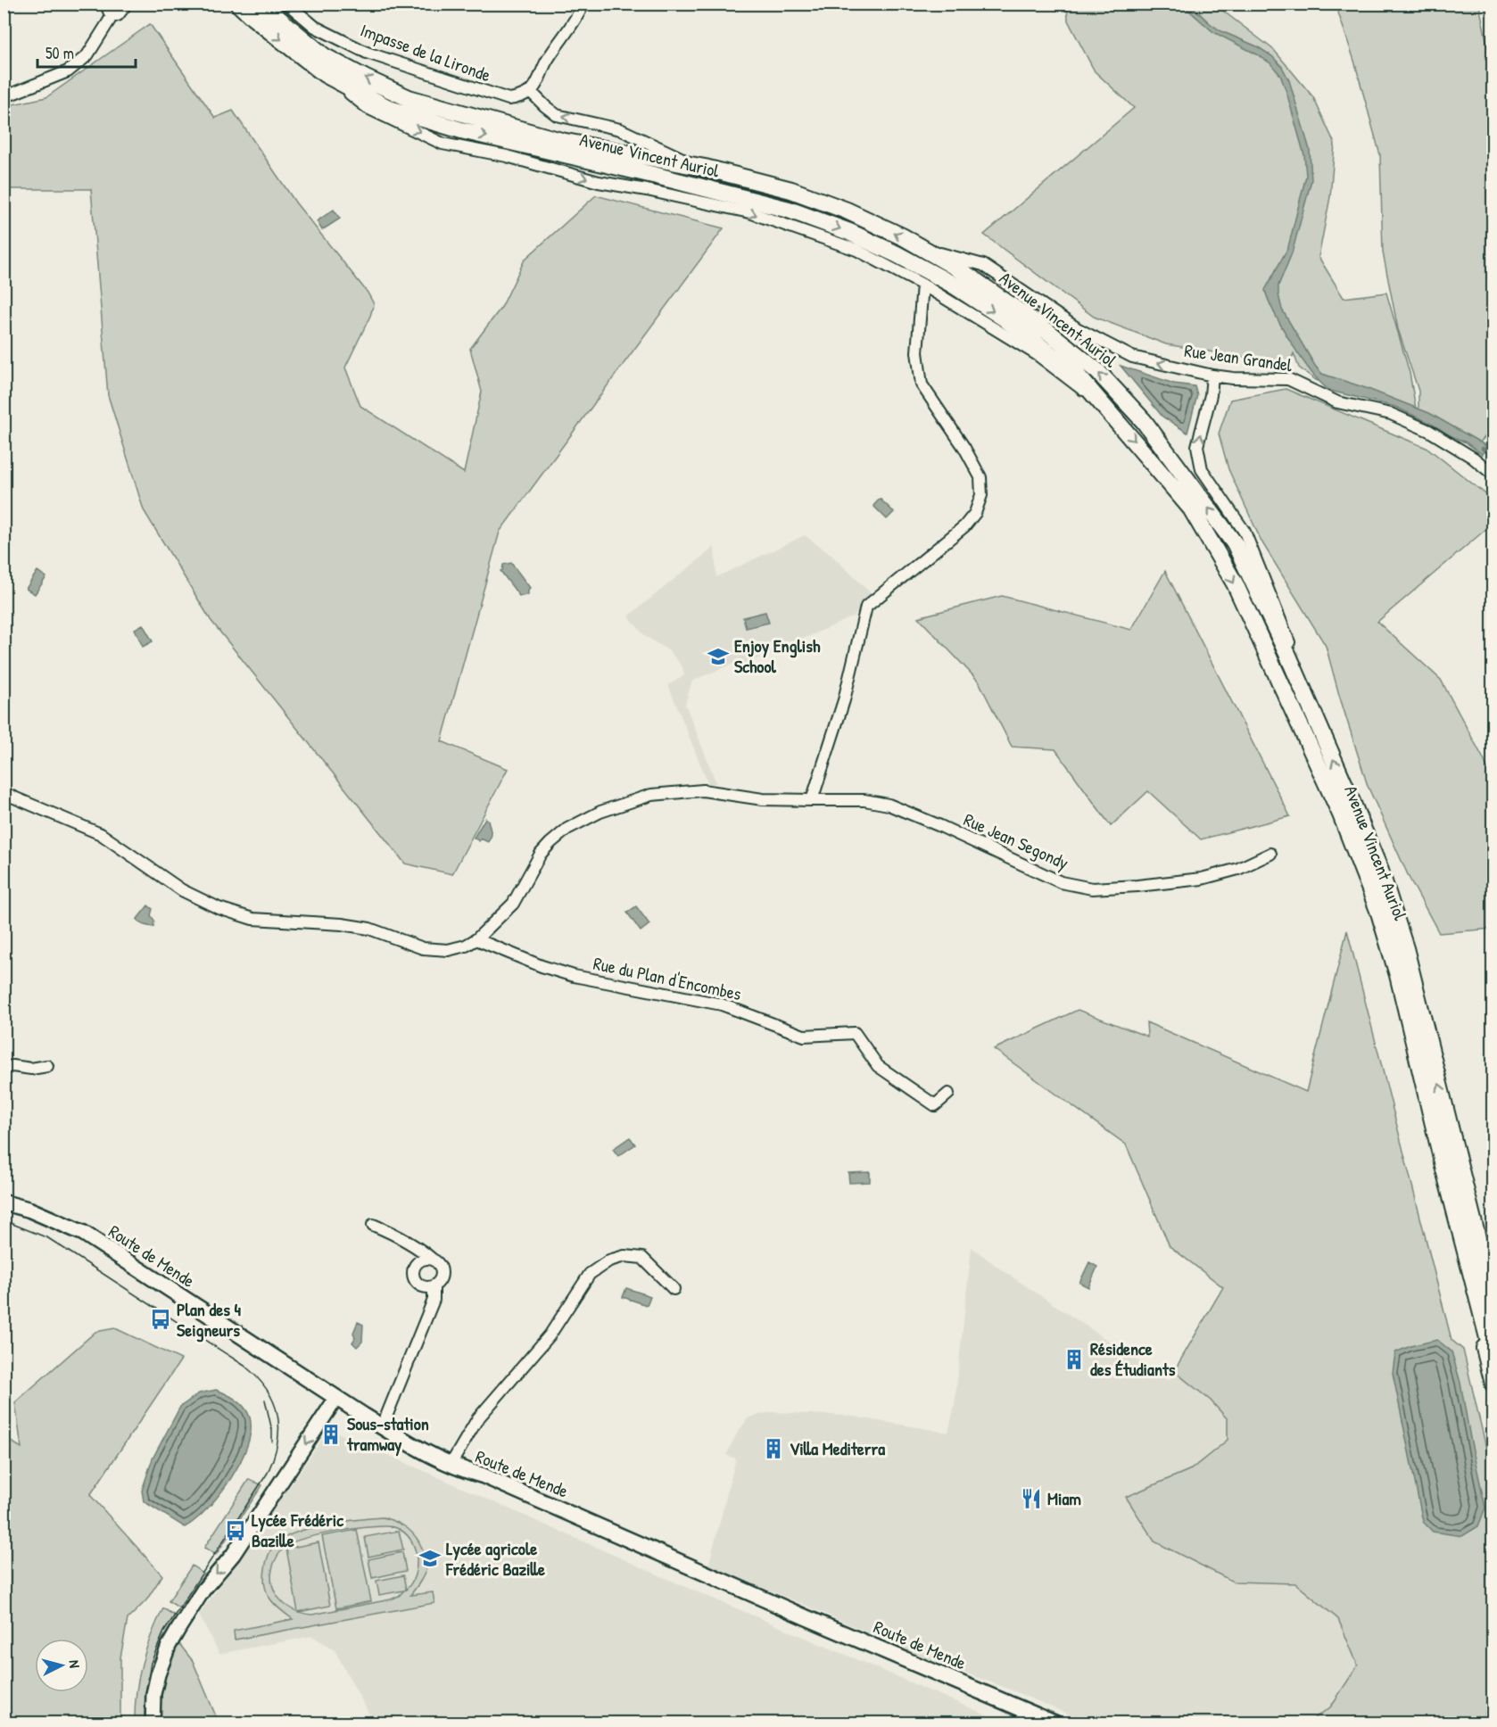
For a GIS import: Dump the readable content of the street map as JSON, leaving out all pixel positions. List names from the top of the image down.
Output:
{
  "streets": {
    "main road": ["Avenue Vincent Auriol", "Route de Mende"],
    "street": [
      "Impasse de la Lironde",
      "Rue Jean Grandel",
      "Rue Jean Segondy",
      "Rue du Plan d'Encombes"
    ]
  },
  "crossings": [
    ["Impasse de la Lironde", "Avenue Vincent Auriol"],
    ["Avenue Vincent Auriol", "Rue Jean Grandel"],
    ["Rue Jean Segondy", "Rue du Plan d'Encombes"]
  ],
  "one_way": ["Rue Jean Grandel"],
  "places": {
    "school or university": ["Enjoy English School", "Lycée agricole Frédéric Bazille"],
    "bus stop": ["Plan des 4 Seigneurs", "Lycée Frédéric Bazille"],
    "building": ["Résidence des Étudiants", "Sous-station tramway", "Villa Mediterra"],
    "restaurant": ["Miam"]
  },
  "scale_bar": "50 m",
  "north": "right"
}
